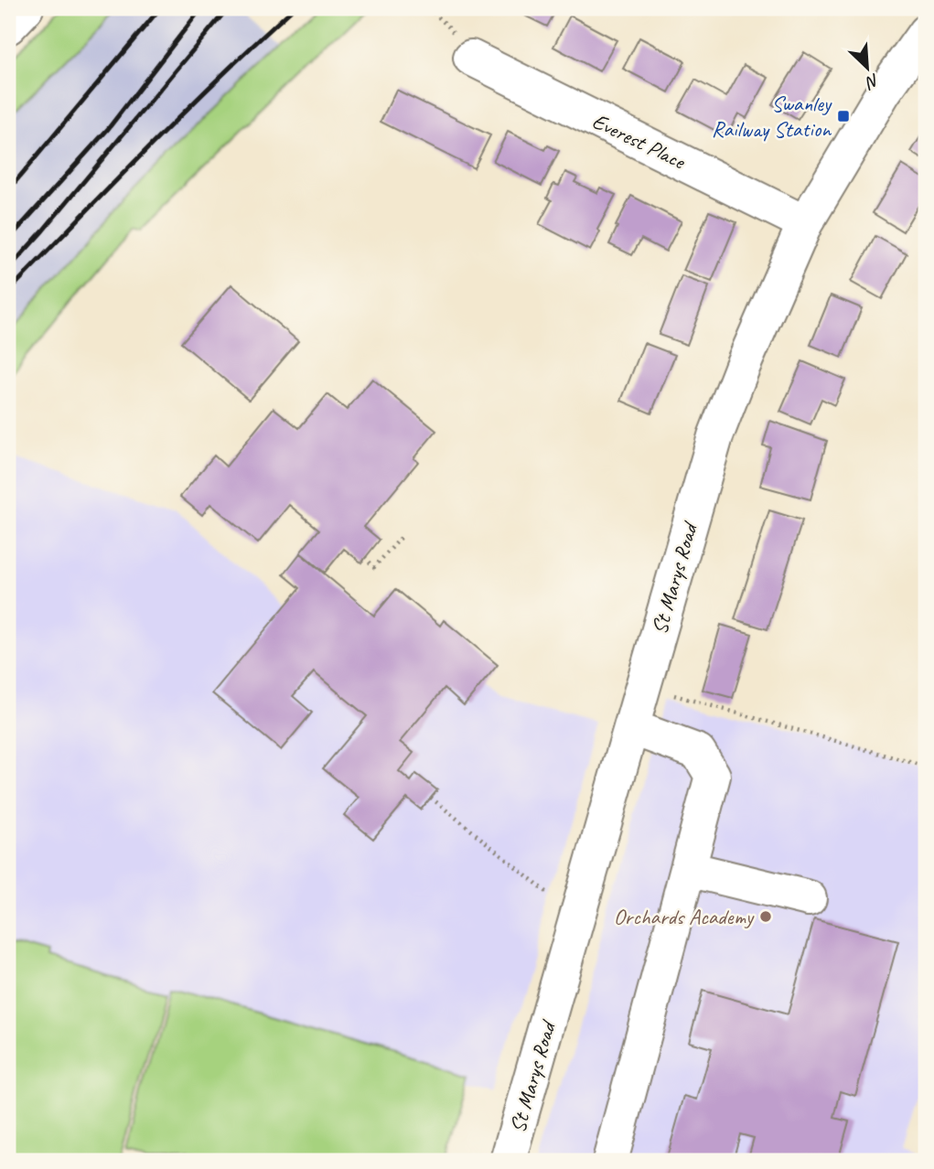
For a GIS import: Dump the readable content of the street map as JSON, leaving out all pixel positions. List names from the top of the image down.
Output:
{
  "streets": {
    "street": ["Everest Place", "St Marys Road"]
  },
  "crossings": [
    ["Everest Place", "St Marys Road"]
  ],
  "places": {
    "transit": ["Swanley Railway Station"],
    "other": ["Orchards Academy"]
  },
  "north": "bottom right"
}
